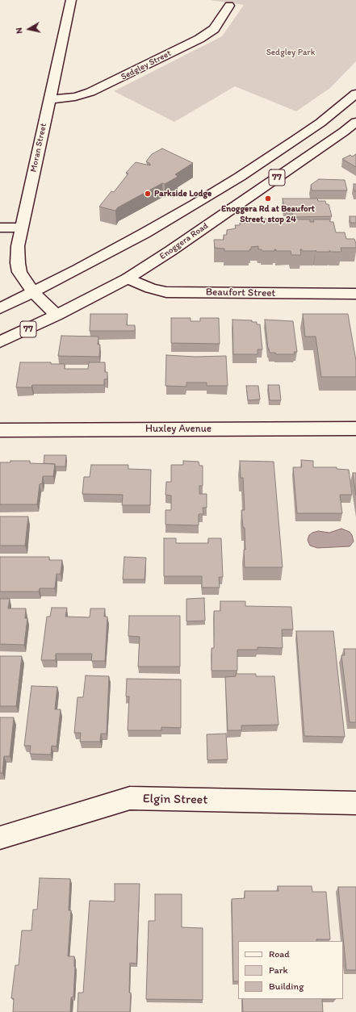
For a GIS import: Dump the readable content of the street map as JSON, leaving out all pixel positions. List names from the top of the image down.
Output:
{
  "streets": {
    "street": [
      "Sedgley Street",
      "Moran Street",
      "77",
      "Enoggera Road",
      "Beaufort Street",
      "Huxley Avenue",
      "Elgin Street"
    ]
  },
  "crossings": [
    ["Sedgley Street", "Moran Street"],
    ["Moran Street", "77"],
    ["Moran Street", "Enoggera Road"],
    ["Enoggera Road", "Beaufort Street"]
  ],
  "parks": ["Sedgley Park"],
  "places": ["Parkside Lodge", "Enoggera Rd at Beaufort Street, stop 24"],
  "legend": ["Road", "Park", "Building"],
  "north": "left"
}
